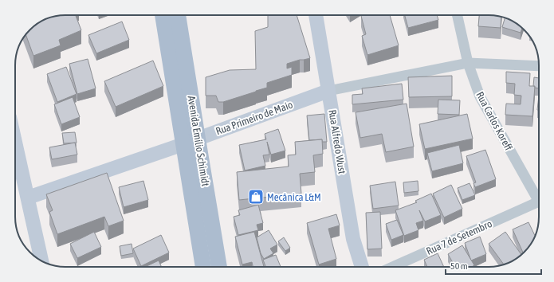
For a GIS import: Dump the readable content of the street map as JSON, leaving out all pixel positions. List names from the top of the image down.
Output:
{
  "streets": {
    "main road": ["Avenida Emílio Schimidt"],
    "street": [
      "Rua Primeiro de Maio",
      "Rua Carlos Koreff",
      "Rua Alfredo Wust",
      "Rua 7 de Setembro"
    ]
  },
  "crossings": [
    ["Rua Primeiro de Maio", "Rua Carlos Koreff"],
    ["Rua Primeiro de Maio", "Avenida Emílio Schimidt"],
    ["Rua Primeiro de Maio", "Rua Alfredo Wust"]
  ],
  "places": {
    "shop": ["Mecânica L&M"]
  },
  "scale_bar": "50 m"
}
